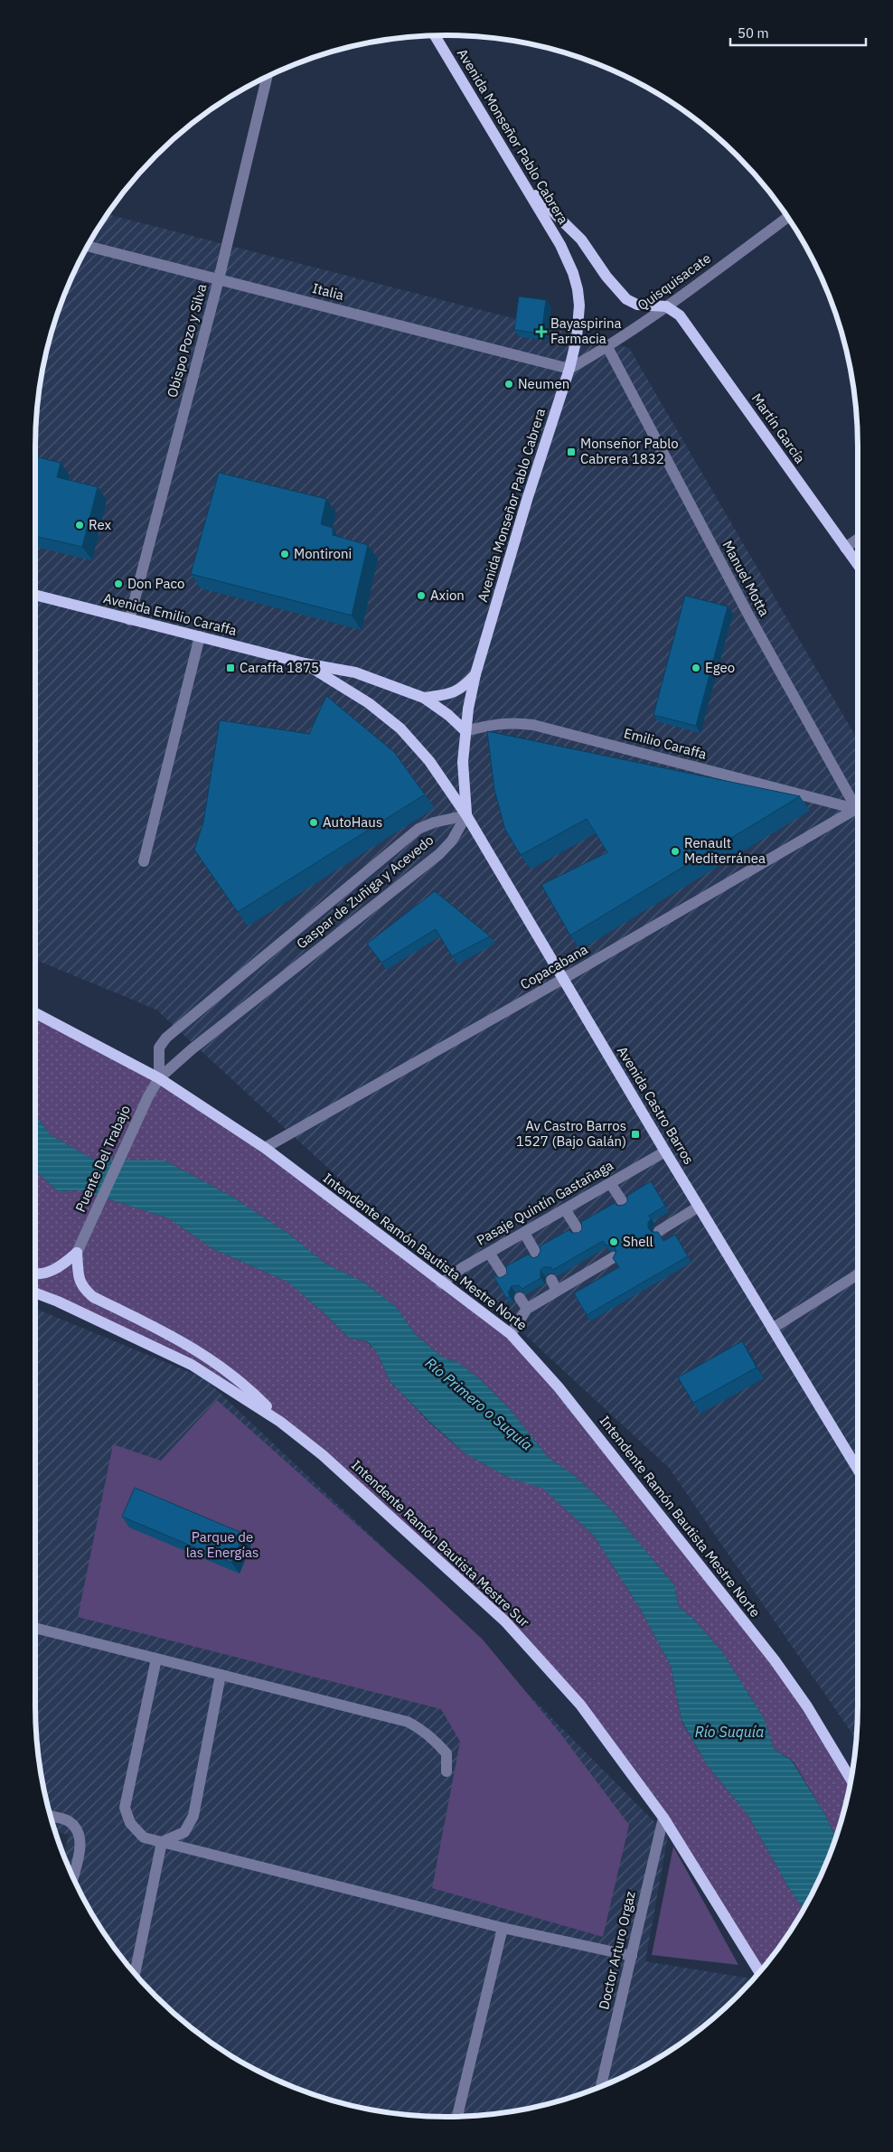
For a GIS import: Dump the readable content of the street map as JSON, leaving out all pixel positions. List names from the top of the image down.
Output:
{
  "streets": {
    "main road": [
      "Avenida Monseñor Pablo Cabrera",
      "Martín García",
      "Avenida Emilio Caraffa",
      "Avenida Castro Barros",
      "Intendente Ramón Bautista Mestre Norte",
      "Intendente Ramón Bautista Mestre Sur"
    ],
    "street": [
      "Quisquisacate",
      "Italia",
      "Obispo Pozo y Silva",
      "Manuel Motta",
      "Emilio Caraffa",
      "Gaspar de Zuñiga y Acevedo",
      "Copacabana",
      "Puente Del Trabajo",
      "Pasaje Quintín Gastañaga",
      "Doctor Arturo Orgaz"
    ]
  },
  "crossings": [
    ["Avenida Monseñor Pablo Cabrera", "Quisquisacate"],
    ["Avenida Monseñor Pablo Cabrera", "Italia"],
    ["Avenida Monseñor Pablo Cabrera", "Avenida Emilio Caraffa"],
    ["Avenida Monseñor Pablo Cabrera", "Emilio Caraffa"],
    ["Avenida Monseñor Pablo Cabrera", "Avenida Castro Barros"],
    ["Quisquisacate", "Italia"],
    ["Quisquisacate", "Martín García"],
    ["Quisquisacate", "Manuel Motta"],
    ["Italia", "Obispo Pozo y Silva"],
    ["Obispo Pozo y Silva", "Avenida Emilio Caraffa"],
    ["Manuel Motta", "Emilio Caraffa"],
    ["Manuel Motta", "Copacabana"],
    ["Avenida Emilio Caraffa", "Emilio Caraffa"],
    ["Avenida Emilio Caraffa", "Gaspar de Zuñiga y Acevedo"],
    ["Avenida Emilio Caraffa", "Avenida Castro Barros"],
    ["Emilio Caraffa", "Copacabana"],
    ["Emilio Caraffa", "Avenida Castro Barros"],
    ["Gaspar de Zuñiga y Acevedo", "Avenida Castro Barros"],
    ["Gaspar de Zuñiga y Acevedo", "Puente Del Trabajo"],
    ["Gaspar de Zuñiga y Acevedo", "Intendente Ramón Bautista Mestre Norte"],
    ["Copacabana", "Avenida Castro Barros"],
    ["Copacabana", "Intendente Ramón Bautista Mestre Norte"],
    ["Avenida Castro Barros", "Pasaje Quintín Gastañaga"],
    ["Puente Del Trabajo", "Intendente Ramón Bautista Mestre Norte"],
    ["Pasaje Quintín Gastañaga", "Intendente Ramón Bautista Mestre Norte"],
    ["Intendente Ramón Bautista Mestre Sur", "Doctor Arturo Orgaz"]
  ],
  "water": ["Río Primero o Suquía", "Río Suquía"],
  "parks": ["Parque de las Energías"],
  "places": {
    "health": ["Bayaspirina Farmacia"],
    "other": [
      "Neumen",
      "Rex",
      "Montironi",
      "Don Paco",
      "Axion",
      "Egeo",
      "AutoHaus",
      "Renault Mediterránea",
      "Shell"
    ],
    "transit": ["Monseñor Pablo Cabrera 1832", "Caraffa 1875", "Av Castro Barros 1527 (Bajo Galán)"]
  },
  "scale_bar": "50 m"
}
